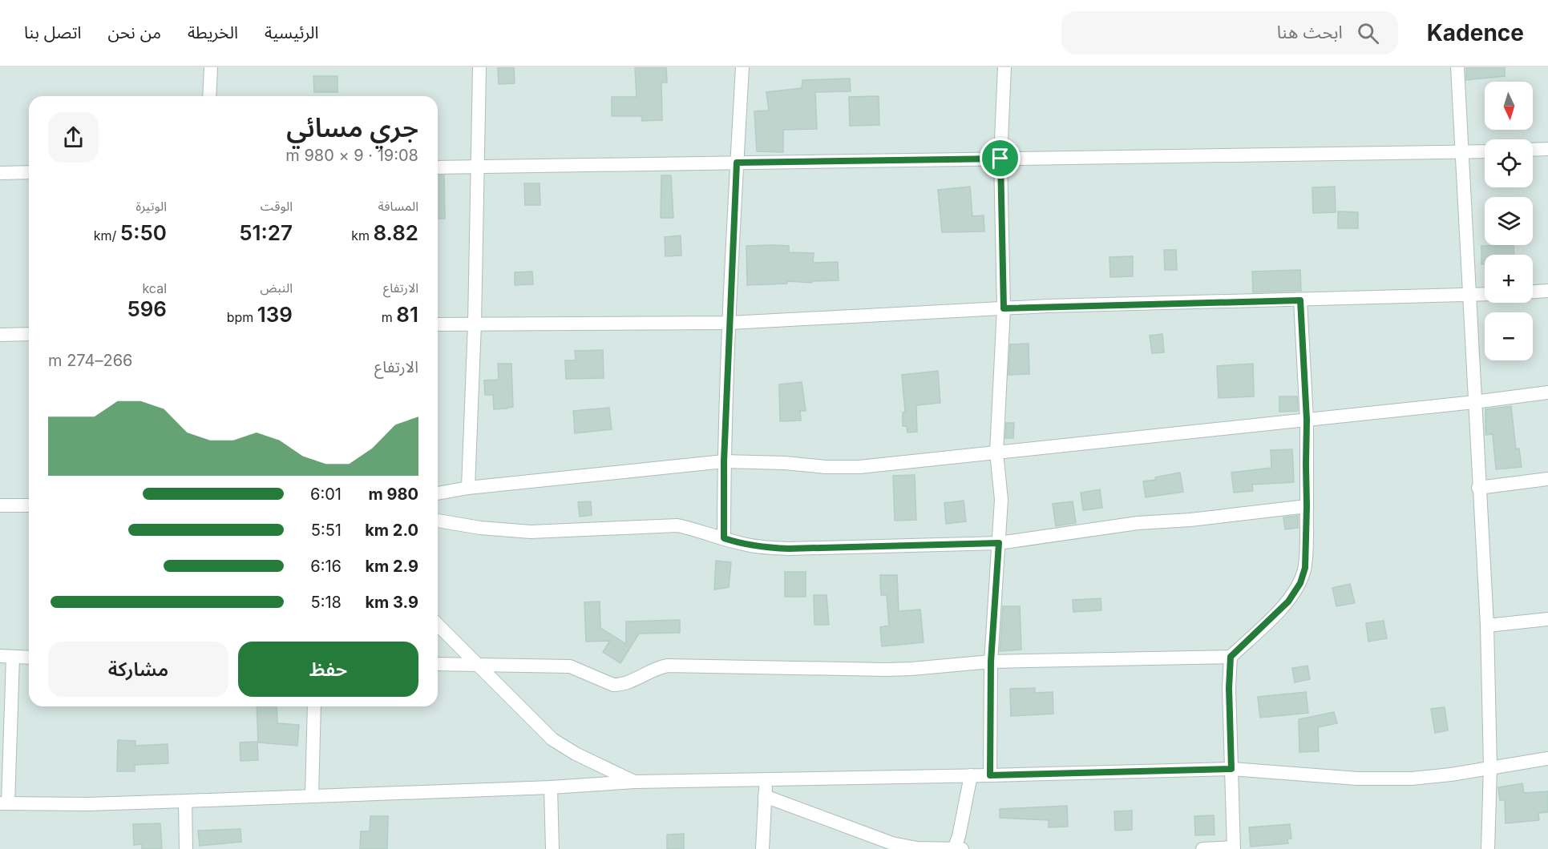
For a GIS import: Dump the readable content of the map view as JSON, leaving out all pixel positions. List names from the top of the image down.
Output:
{
  "north": "bottom",
  "page": {
    "header": "Kadence",
    "search": "ابحث هنا",
    "nav": [
      "الرئيسية",
      "الخريطة",
      "من نحن",
      "اتصل بنا"
    ],
    "map_buttons": ["+", "−"],
    "heading": ["جري مسائي", "19:08 · 9 × 980 m"],
    "stats": [
      ["المسافة", "8.82 km"],
      ["الوقت", "51:27"],
      ["الوتيرة", "5:50 /km"],
      ["الارتفاع", "81 m"],
      ["النبض", "139 bpm"],
      ["kcal", "596"]
    ],
    "chart": ["الارتفاع", "266–274 m"],
    "list": [
      {
        "name": "980 m",
        "note": "6:01"
      },
      {
        "name": "2.0 km",
        "note": "5:51"
      },
      {
        "name": "2.9 km",
        "note": "6:16"
      },
      {
        "name": "3.9 km",
        "note": "5:18"
      }
    ],
    "buttons": ["حفظ", "مشاركة"]
  }
}
